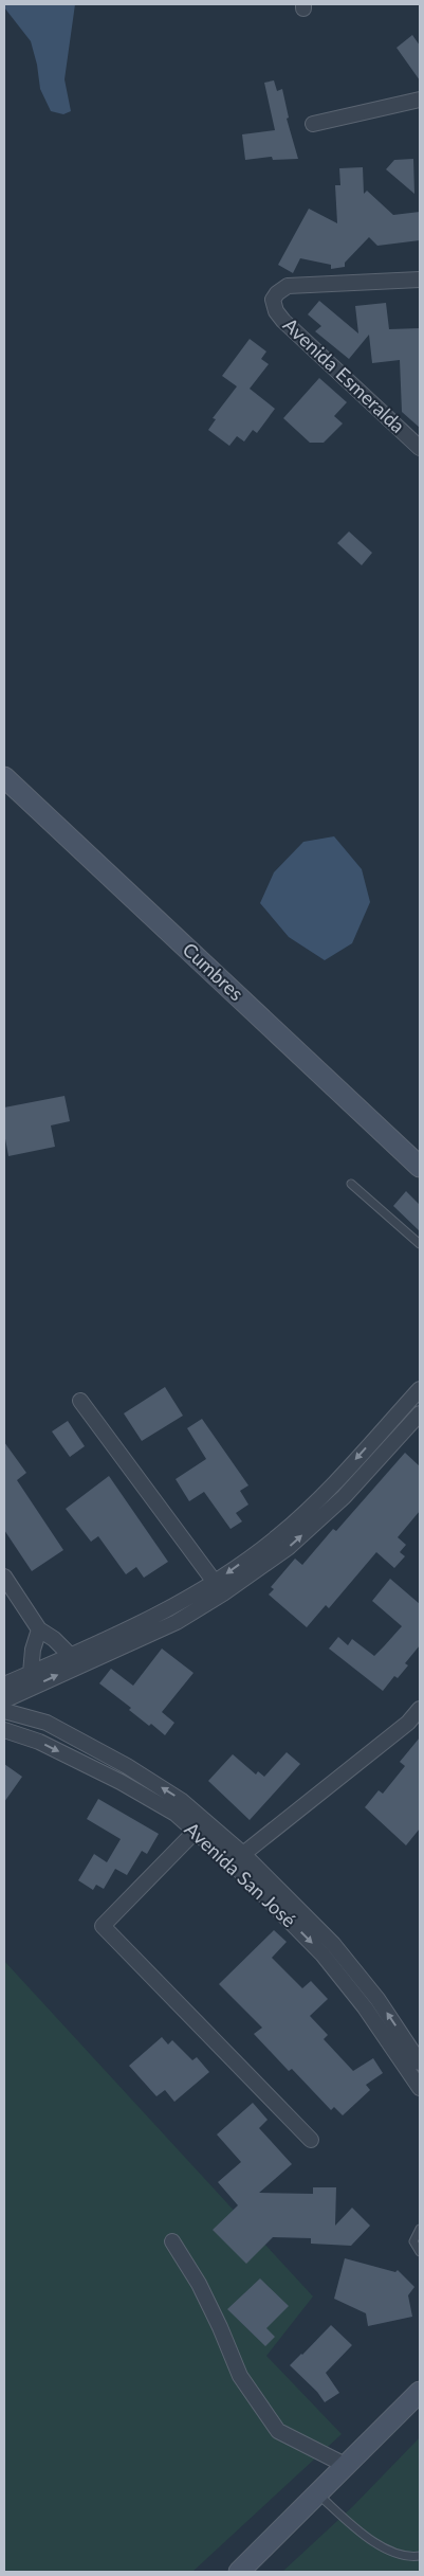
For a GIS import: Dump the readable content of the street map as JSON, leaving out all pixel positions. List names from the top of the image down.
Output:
{
  "streets": {
    "street": ["Avenida Esmeralda", "Cumbres", "Avenida San José"]
  }
}
